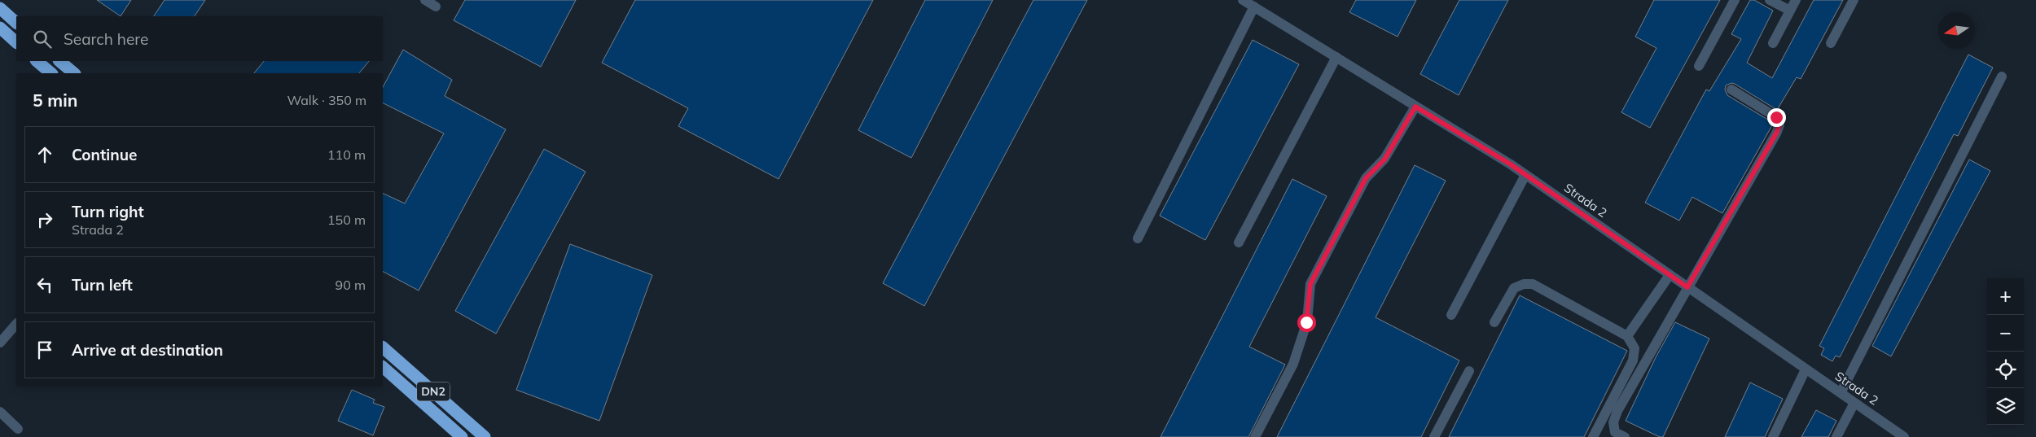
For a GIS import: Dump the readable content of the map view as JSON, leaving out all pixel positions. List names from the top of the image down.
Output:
{
  "streets": {
    "highway": ["DN2"],
    "lane": ["Strada 2"]
  },
  "north": "left",
  "page": {
    "search": "Search here",
    "heading": ["5 min", "Walk · 350 m"],
    "list": [
      ["Continue", "110 m"],
      ["Turn right", "Strada 2", "150 m"],
      ["Turn left", "90 m"],
      "Arrive at destination"
    ],
    "map_buttons": ["+", "−"]
  }
}
